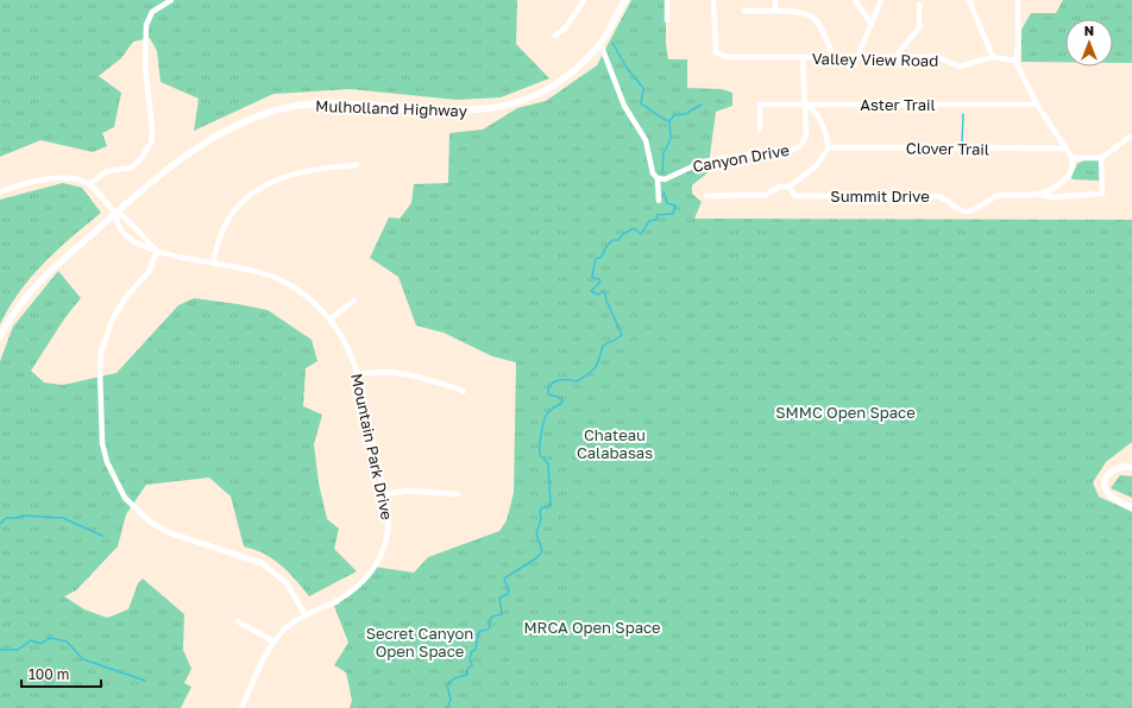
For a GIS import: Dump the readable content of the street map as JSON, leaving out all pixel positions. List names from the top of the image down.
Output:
{
  "streets": {
    "main road": ["Mulholland Highway"],
    "street": [
      "Valley View Road",
      "Aster Trail",
      "Clover Trail",
      "Canyon Drive",
      "Summit Drive",
      "Mountain Park Drive"
    ]
  },
  "crossings": [
    ["Valley View Road", "Canyon Drive"],
    ["Aster Trail", "Canyon Drive"]
  ],
  "parks": [
    "SMMC Open Space",
    "Chateau Calabasas",
    "MRCA Open Space",
    "Secret Canyon Open Space"
  ],
  "scale_bar": "100 m",
  "north": "top"
}
